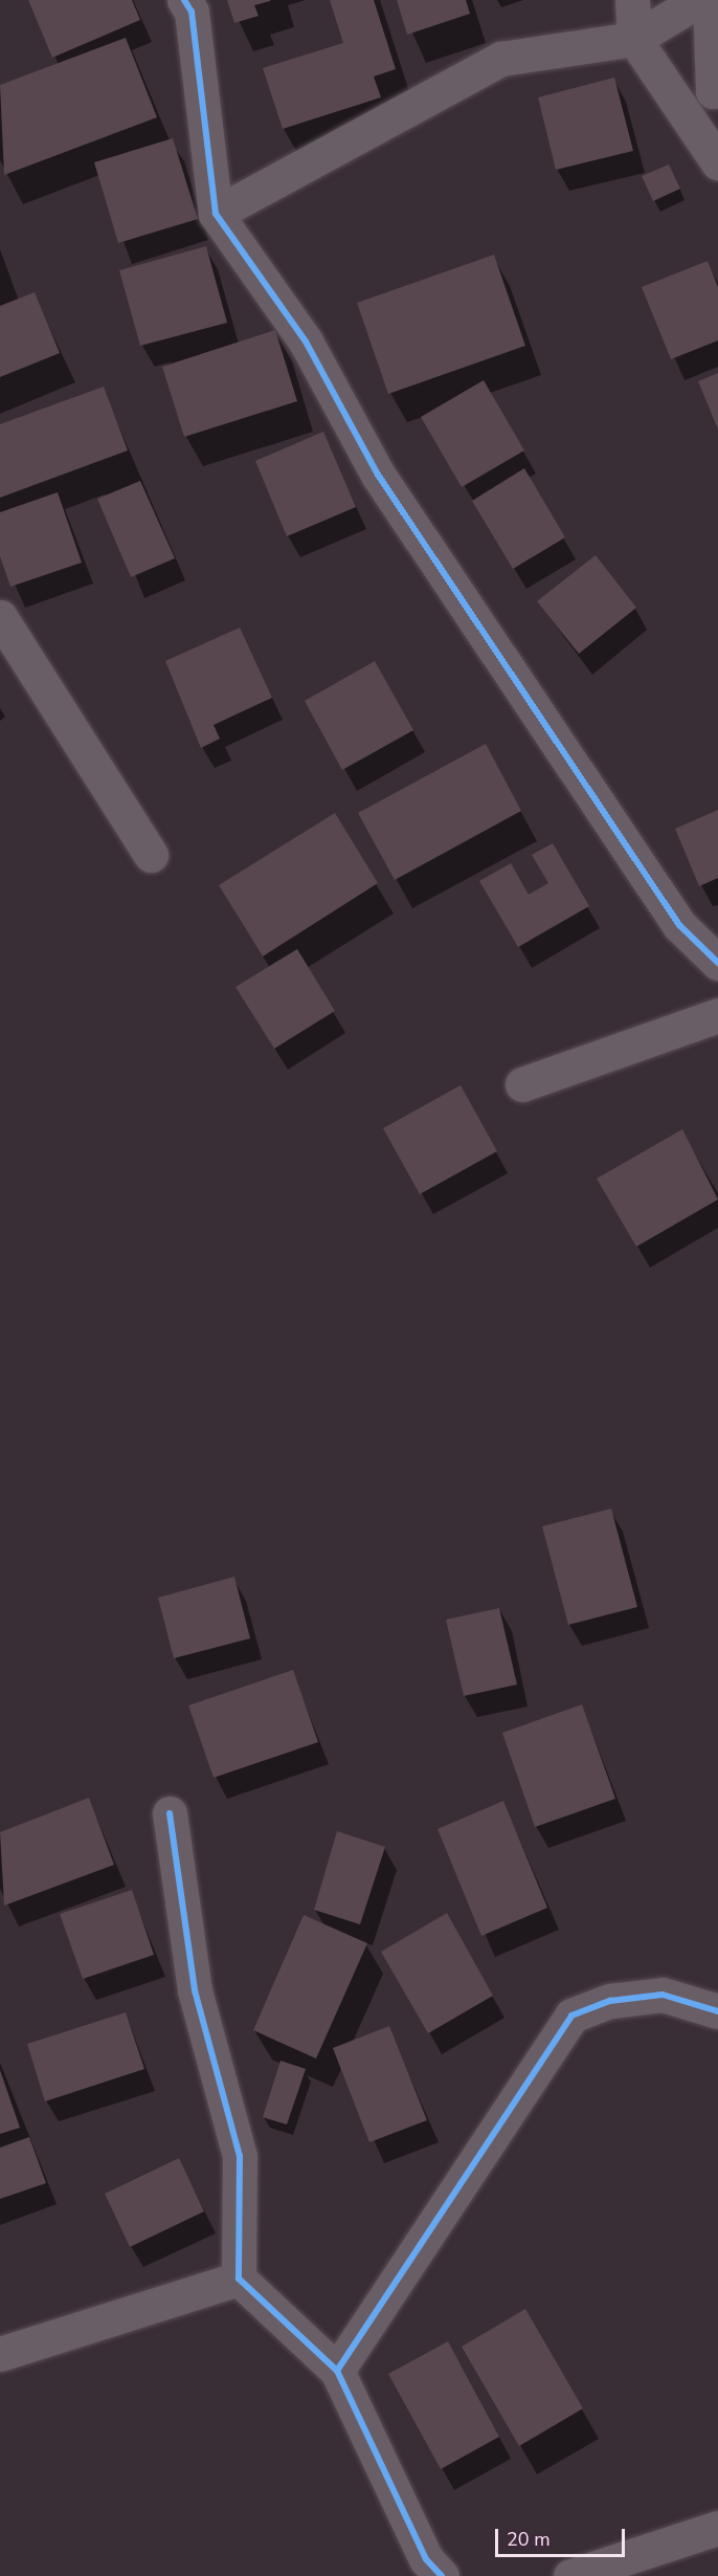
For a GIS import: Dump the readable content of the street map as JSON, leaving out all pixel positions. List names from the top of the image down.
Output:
{
  "scale_bar": "20 m"
}
